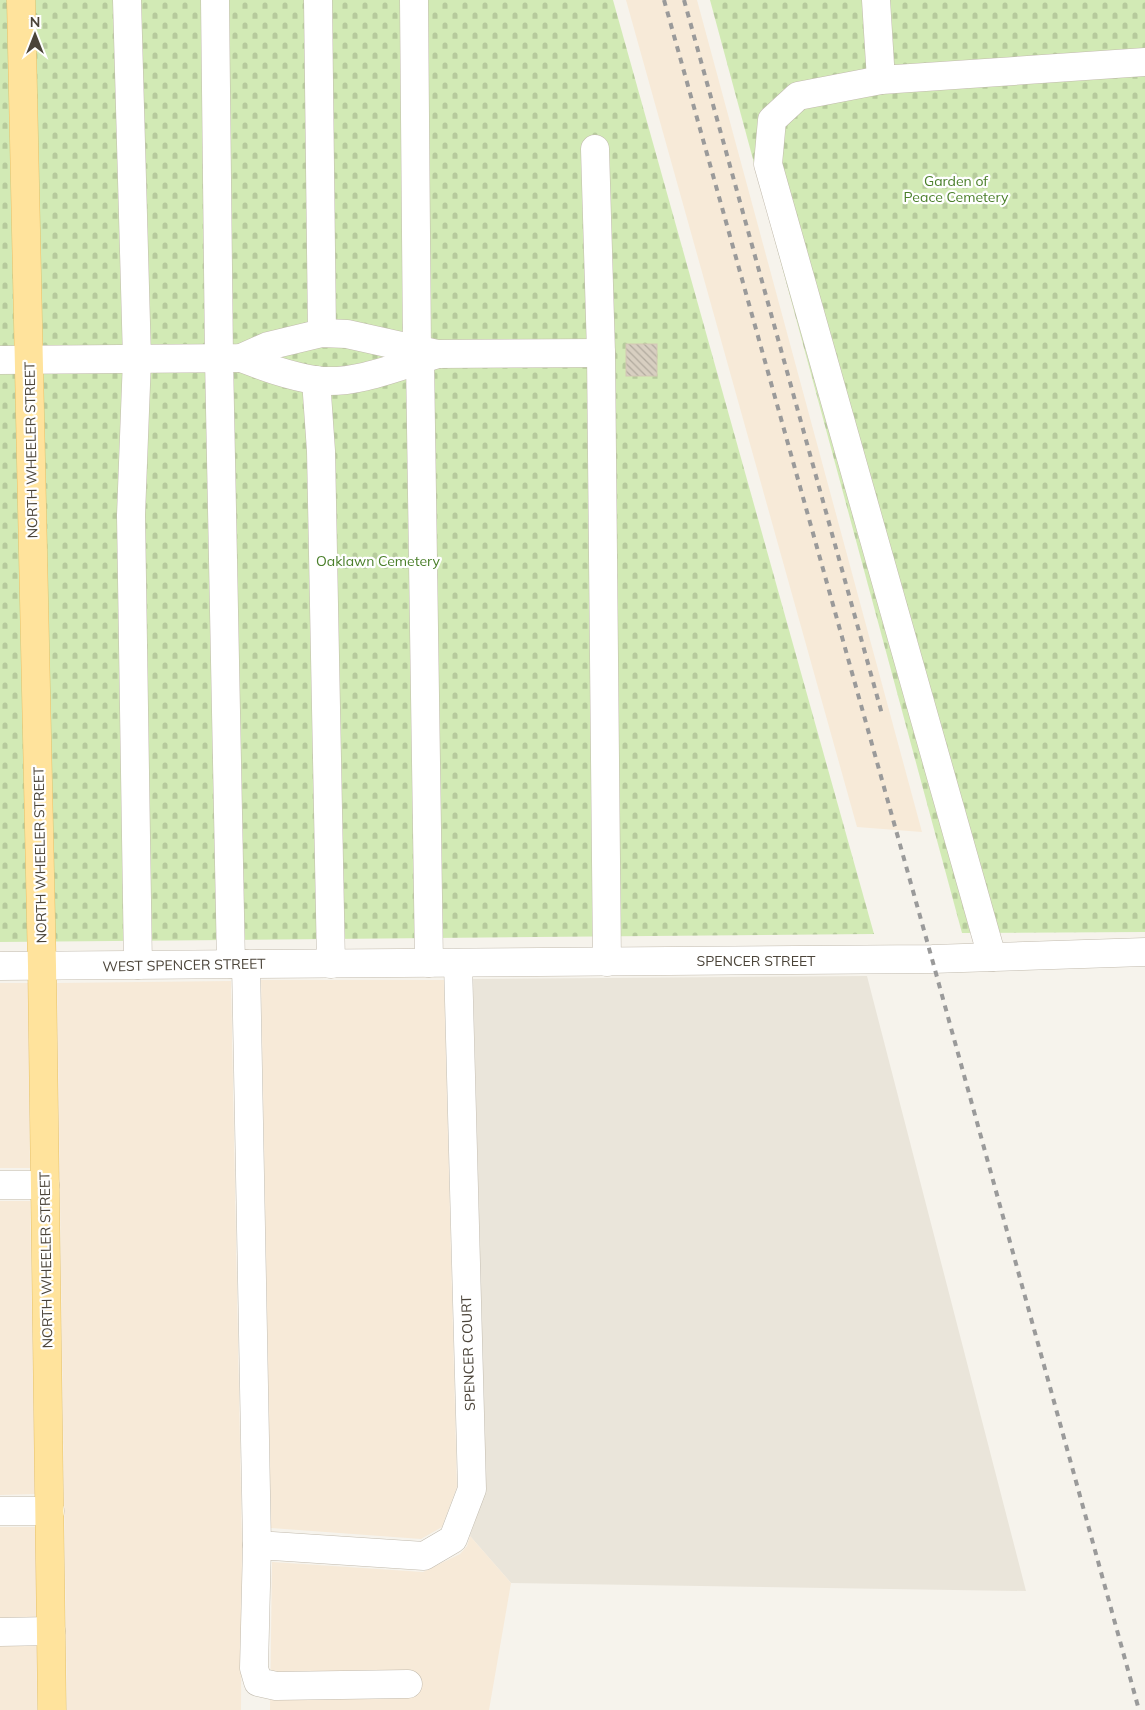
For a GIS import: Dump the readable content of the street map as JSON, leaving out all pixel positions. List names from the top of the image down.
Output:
{
  "streets": {
    "main road": ["NORTH WHEELER STREET"],
    "street": ["SPENCER STREET", "WEST SPENCER STREET", "SPENCER COURT"]
  },
  "crossings": [
    ["NORTH WHEELER STREET", "WEST SPENCER STREET"],
    ["SPENCER STREET", "WEST SPENCER STREET"],
    ["SPENCER STREET", "SPENCER COURT"]
  ],
  "parks": ["Garden of Peace Cemetery", "Oaklawn Cemetery"],
  "north": "top"
}
